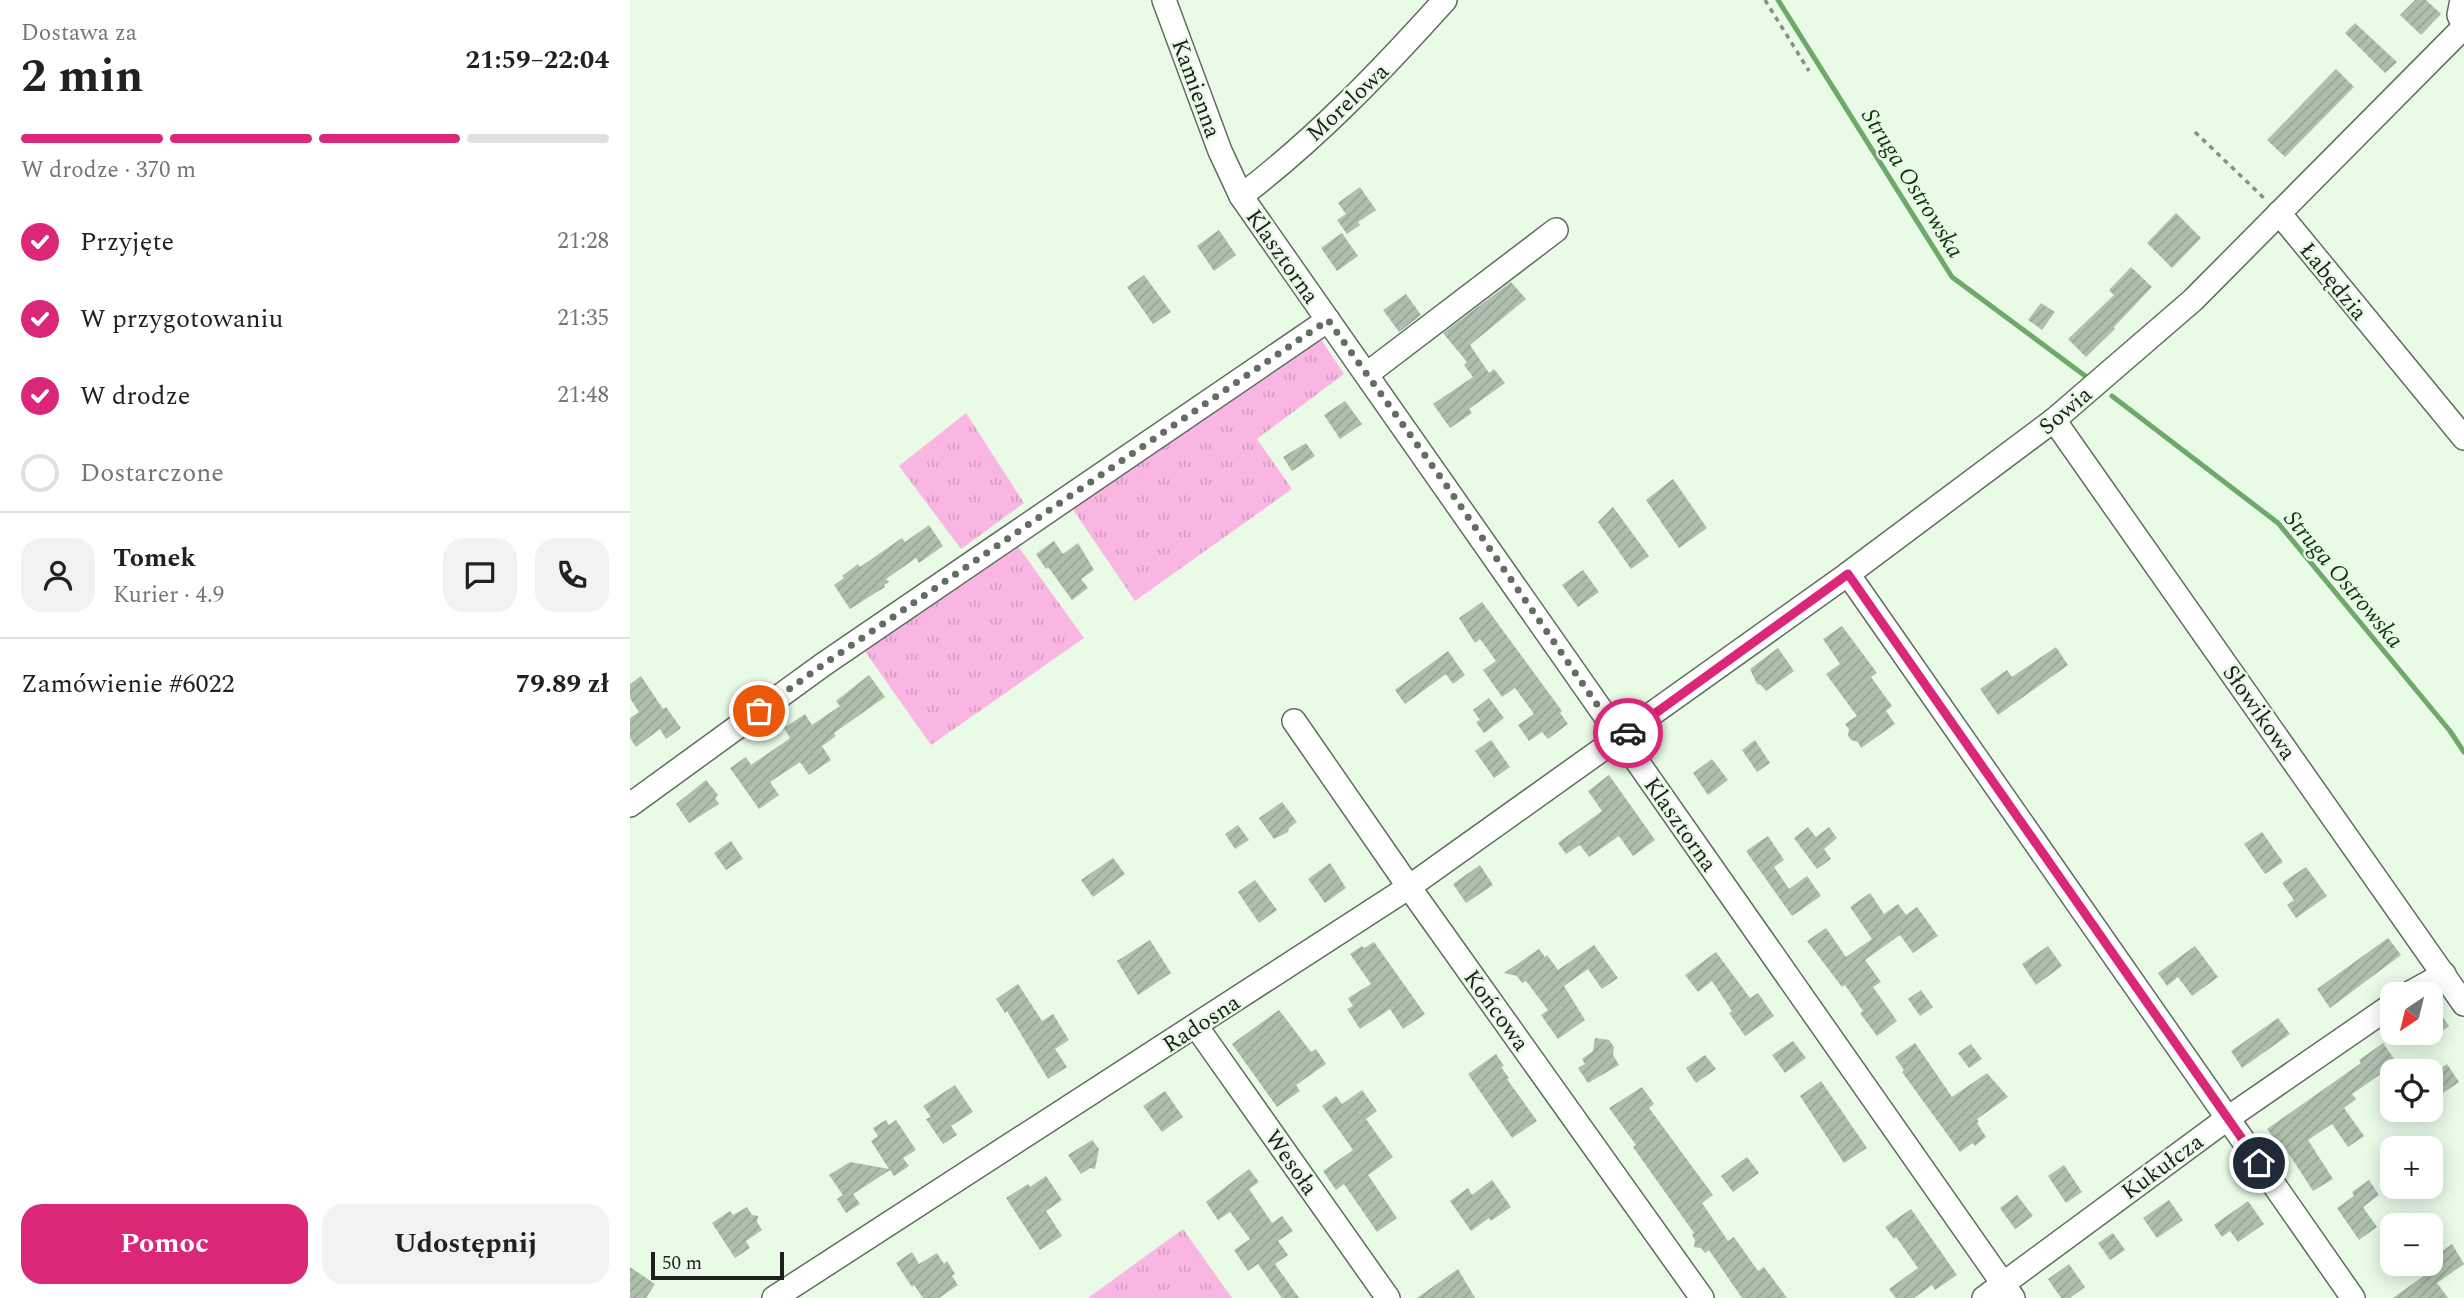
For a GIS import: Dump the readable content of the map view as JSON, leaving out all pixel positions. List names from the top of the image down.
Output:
{
  "streets": {
    "street": [
      "Kamienna",
      "Morelowa",
      "Klasztorna",
      "Łabędzia",
      "Sowia",
      "Słowikowa",
      "Końcowa",
      "Radosna",
      "Wesoła",
      "Kukułcza"
    ]
  },
  "crossings": [
    ["Kamienna", "Morelowa"],
    ["Kamienna", "Klasztorna"],
    ["Morelowa", "Klasztorna"],
    ["Klasztorna", "Sowia"],
    ["Klasztorna", "Radosna"],
    ["Klasztorna", "Kukułcza"],
    ["Łabędzia", "Sowia"],
    ["Sowia", "Słowikowa"],
    ["Sowia", "Radosna"],
    ["Końcowa", "Radosna"],
    ["Radosna", "Wesoła"]
  ],
  "water": ["Struga Ostrowska"],
  "scale_bar": "50 m",
  "north": "bottom left",
  "page": {
    "heading": ["2 min", "Dostawa za", "21:59–22:04"],
    "panel": [
      "Tomek",
      "Kurier · 4.9",
      "Zamówienie #6022",
      "79.89 zł"
    ],
    "bar": "W drodze · 370 m",
    "list": [
      ["Przyjęte", "21:28"],
      ["W przygotowaniu", "21:35"],
      ["W drodze", "21:48"],
      "Dostarczone"
    ],
    "map_buttons": ["+", "−"],
    "buttons": ["Pomoc", "Udostępnij"],
    "scale": "50 m"
  }
}
